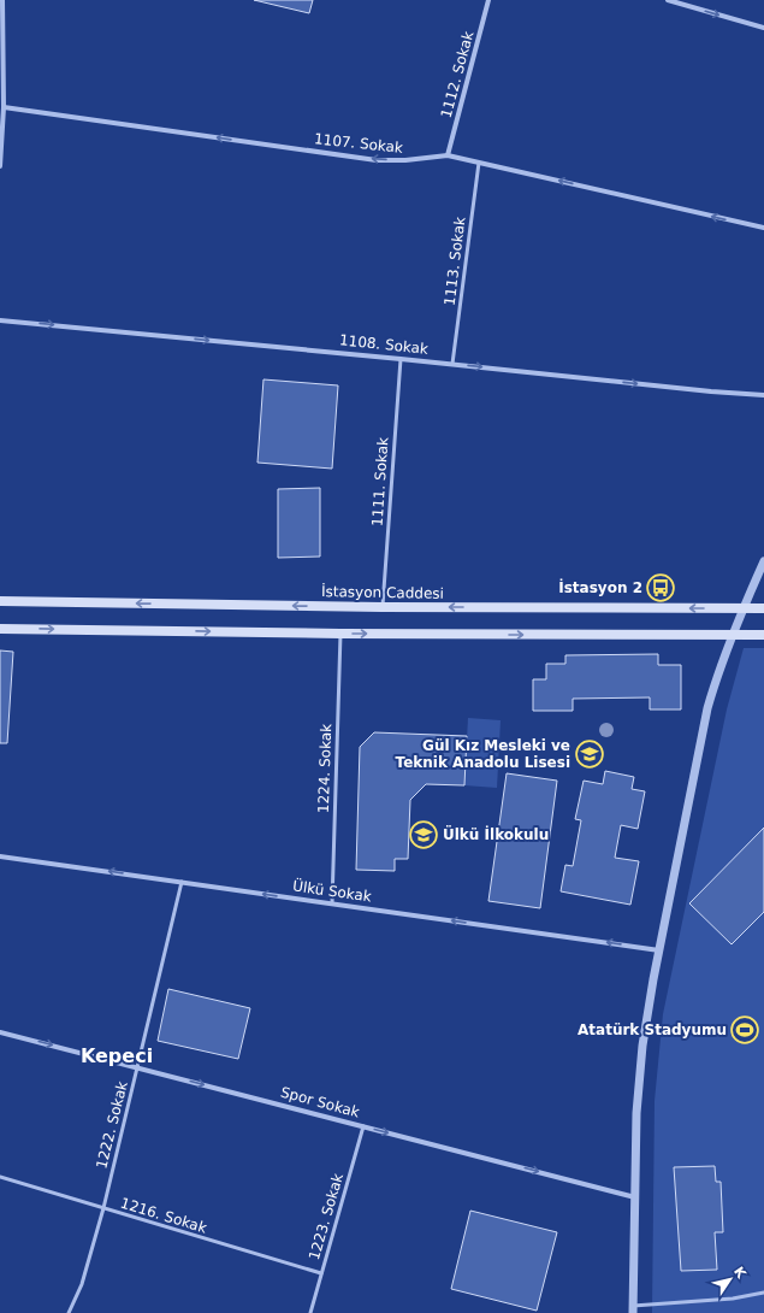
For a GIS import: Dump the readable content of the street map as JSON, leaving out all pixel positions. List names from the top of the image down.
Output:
{
  "streets": {
    "main road": ["İstasyon Caddesi"],
    "street": [
      "1112. Sokak",
      "1107. Sokak",
      "1108. Sokak",
      "Ülkü Sokak",
      "Spor Sokak"
    ],
    "lane": [
      "1113. Sokak",
      "1111. Sokak",
      "1224. Sokak",
      "1222. Sokak",
      "1216. Sokak",
      "1223. Sokak"
    ]
  },
  "crossings": [
    ["1112. Sokak", "1107. Sokak"],
    ["1107. Sokak", "1113. Sokak"],
    ["1113. Sokak", "1108. Sokak"],
    ["1108. Sokak", "1111. Sokak"],
    ["1111. Sokak", "İstasyon Caddesi"],
    ["1224. Sokak", "Ülkü Sokak"],
    ["Ülkü Sokak", "1222. Sokak"],
    ["Spor Sokak", "1222. Sokak"],
    ["Spor Sokak", "1223. Sokak"],
    ["1222. Sokak", "1216. Sokak"],
    ["1216. Sokak", "1223. Sokak"]
  ],
  "one_way": [
    "1107. Sokak",
    "1108. Sokak",
    "Ülkü Sokak",
    "Spor Sokak"
  ],
  "districts": ["Kepeci"],
  "places": {
    "bus stop": ["İstasyon 2"],
    "school or university": ["Gül Kız Mesleki ve Teknik Anadolu Lisesi", "Ülkü İlkokulu"],
    "sports": ["Atatürk Stadyumu"]
  },
  "north": "top right"
}
